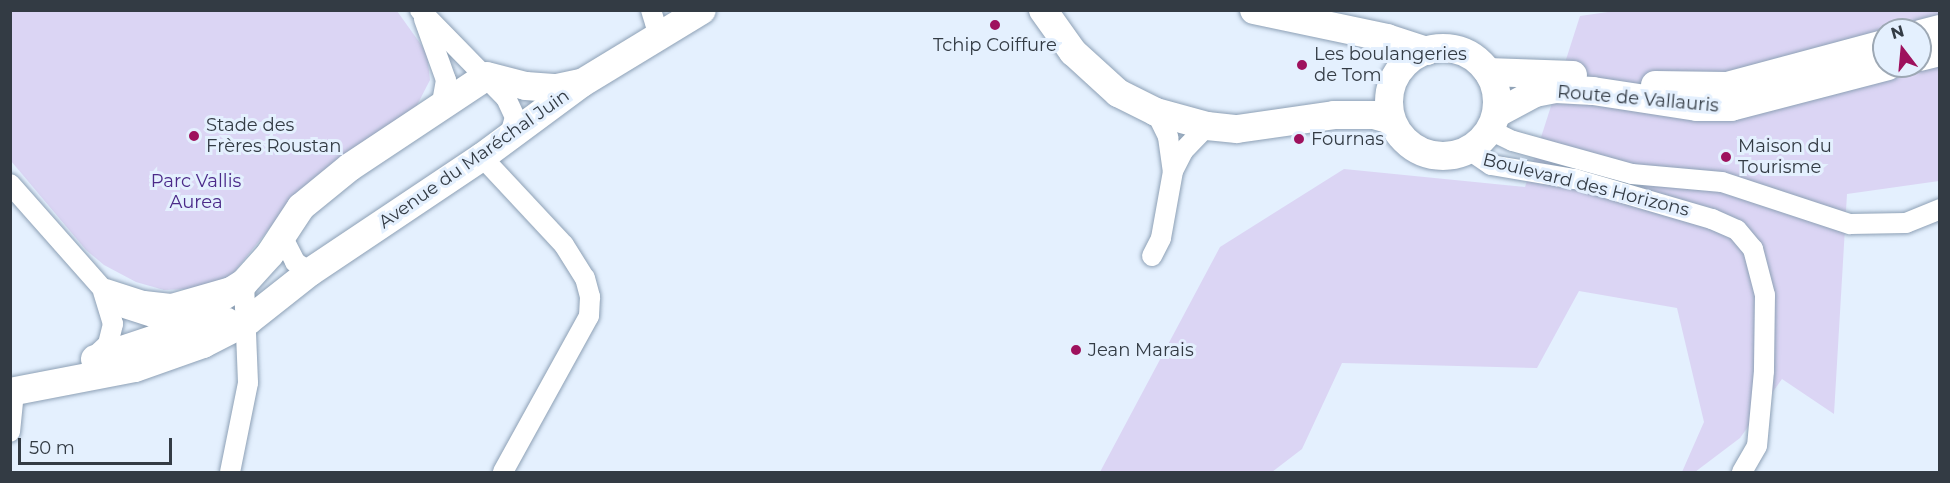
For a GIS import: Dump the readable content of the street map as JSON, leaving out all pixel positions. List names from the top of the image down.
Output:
{
  "streets": {
    "main road": ["Route de Vallauris", "Avenue du Maréchal Juin"],
    "street": ["Boulevard des Horizons"]
  },
  "crossings": [
    ["Route de Vallauris", "Boulevard des Horizons"]
  ],
  "parks": ["Parc Vallis Aurea"],
  "places": [
    "Tchip Coiffure",
    "Les boulangeries de Tom",
    "Stade des Frères Roustan",
    "Fournas",
    "Maison du Tourisme",
    "Jean Marais"
  ],
  "scale_bar": "50 m",
  "north": "top"
}
